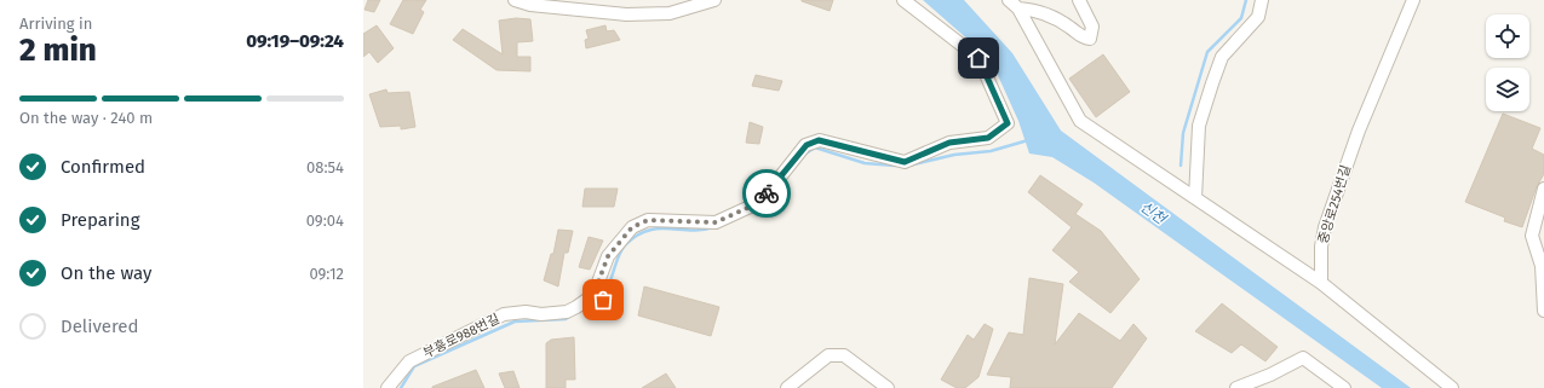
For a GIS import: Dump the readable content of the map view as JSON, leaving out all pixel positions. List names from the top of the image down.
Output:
{
  "streets": {
    "street": ["중앙로254번길", "부흥로988번길"]
  },
  "water": ["신천"],
  "page": {
    "heading": ["2 min", "Arriving in", "09:19–09:24"],
    "bar": "On the way · 240 m",
    "list": [
      ["Confirmed", "08:54"],
      ["Preparing", "09:04"],
      ["On the way", "09:12"],
      "Delivered"
    ]
  }
}
